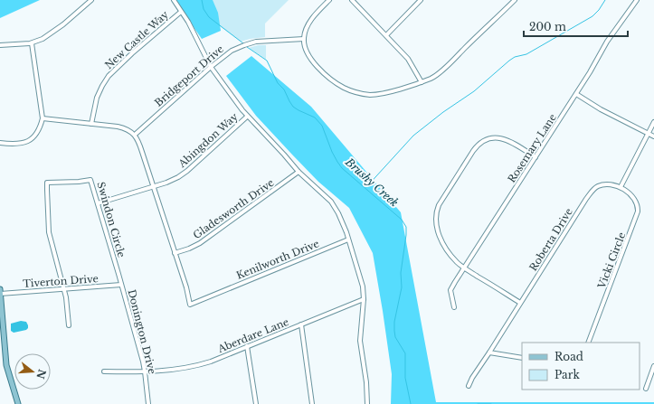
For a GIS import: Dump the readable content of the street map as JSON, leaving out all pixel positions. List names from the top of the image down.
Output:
{
  "streets": {
    "street": [
      "New Castle Way",
      "Bridgeport Drive",
      "Abingdon Way",
      "Rosemary Lane",
      "Gladesworth Drive",
      "Swindon Circle",
      "Roberta Drive",
      "Kenilworth Drive",
      "Vicki Circle",
      "Tiverton Drive",
      "Donington Drive",
      "Aberdare Lane"
    ]
  },
  "crossings": [
    ["Bridgeport Drive", "Kenilworth Drive"],
    ["Abingdon Way", "Swindon Circle"],
    ["Abingdon Way", "Kenilworth Drive"],
    ["Gladesworth Drive", "Kenilworth Drive"],
    ["Swindon Circle", "Tiverton Drive"],
    ["Swindon Circle", "Donington Drive"],
    ["Roberta Drive", "Vicki Circle"],
    ["Tiverton Drive", "Donington Drive"],
    ["Donington Drive", "Aberdare Lane"]
  ],
  "water": ["Brushy Creek"],
  "legend": ["Road", "Park"],
  "scale_bar": "200 m",
  "north": "right"
}
